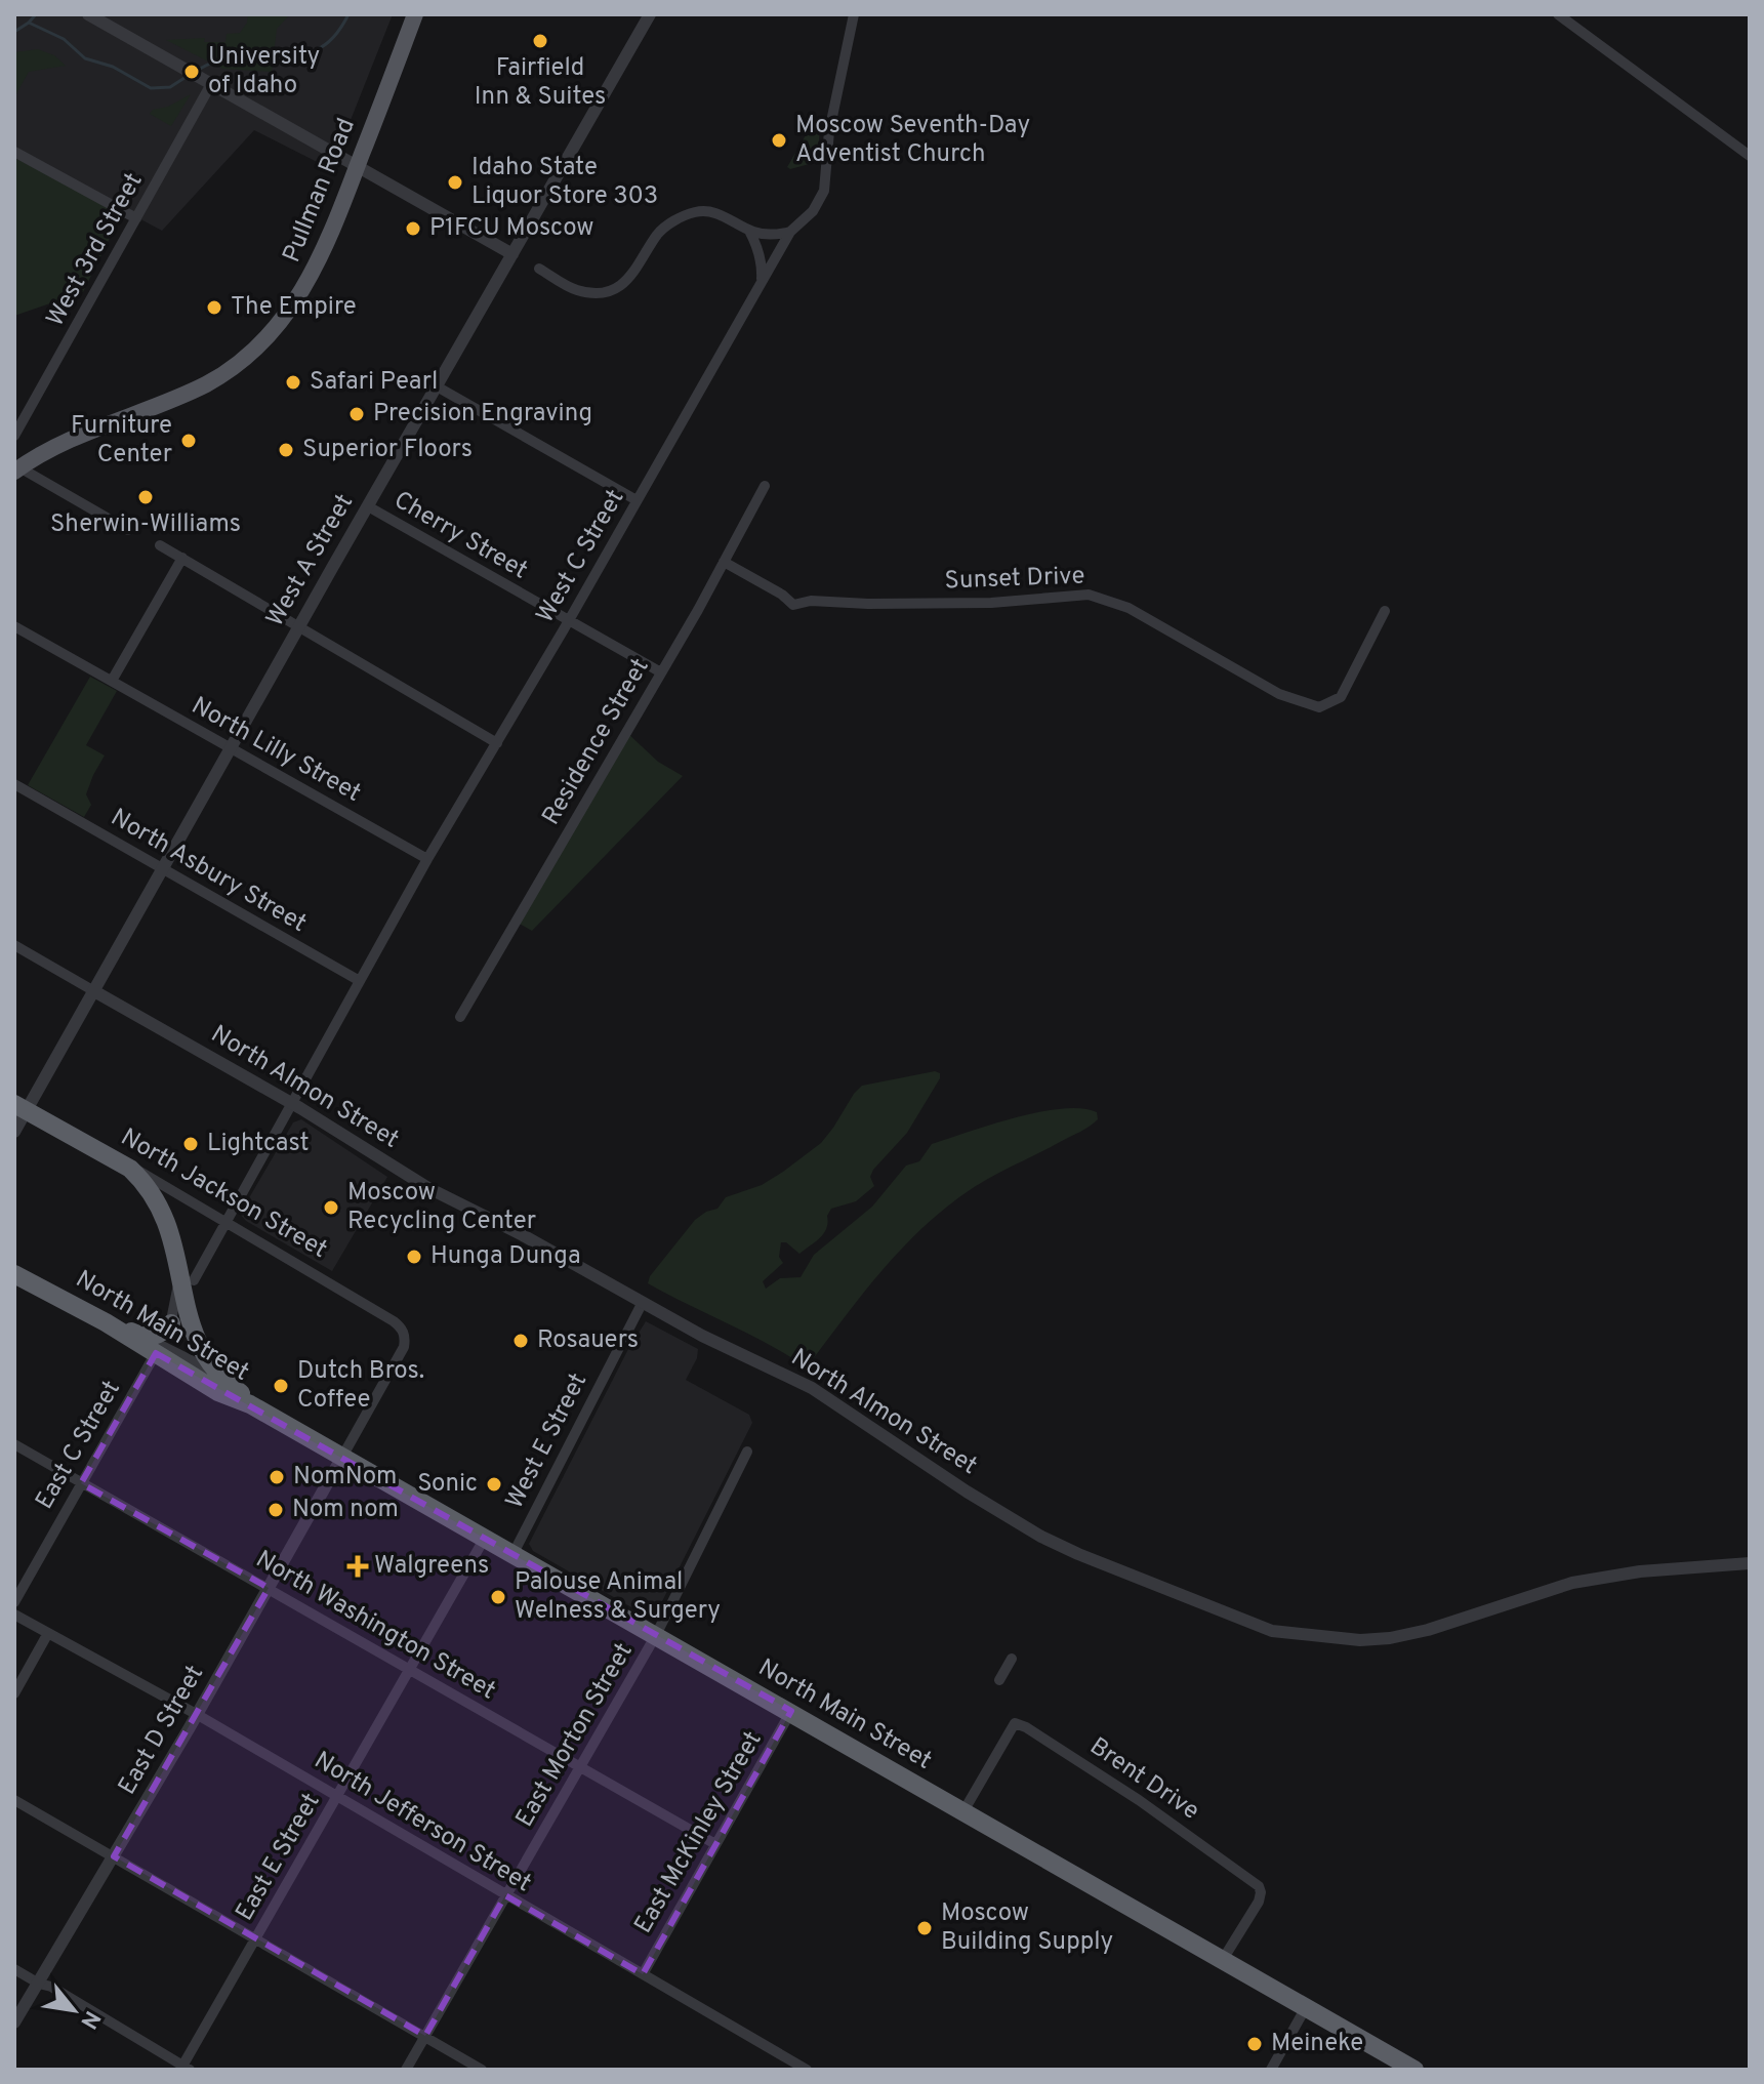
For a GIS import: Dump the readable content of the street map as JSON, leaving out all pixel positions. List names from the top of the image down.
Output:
{
  "streets": {
    "highway": ["North Jackson Street", "North Main Street"],
    "main road": ["Pullman Road"],
    "street": [
      "West 3rd Street",
      "Cherry Street",
      "West C Street",
      "West A Street",
      "Sunset Drive",
      "Residence Street",
      "North Lilly Street",
      "North Asbury Street",
      "North Almon Street",
      "West E Street",
      "East C Street",
      "North Washington Street",
      "East D Street",
      "East Morton Street",
      "Brent Drive",
      "North Jefferson Street",
      "East McKinley Street",
      "East E Street"
    ]
  },
  "crossings": [
    ["Cherry Street", "West C Street"],
    ["Cherry Street", "West A Street"],
    ["Cherry Street", "Residence Street"],
    ["West C Street", "North Lilly Street"],
    ["West C Street", "North Asbury Street"],
    ["West C Street", "North Almon Street"],
    ["West C Street", "North Jackson Street"],
    ["West A Street", "North Lilly Street"],
    ["West A Street", "North Asbury Street"],
    ["West A Street", "North Almon Street"],
    ["West A Street", "North Jackson Street"],
    ["Sunset Drive", "Residence Street"],
    ["North Almon Street", "West E Street"],
    ["North Jackson Street", "North Main Street"],
    ["North Jackson Street", "East D Street"],
    ["North Main Street", "West E Street"],
    ["North Main Street", "East C Street"],
    ["North Main Street", "East D Street"],
    ["North Main Street", "East Morton Street"],
    ["North Main Street", "Brent Drive"],
    ["North Main Street", "East McKinley Street"],
    ["North Main Street", "East E Street"],
    ["East C Street", "North Washington Street"],
    ["North Washington Street", "East D Street"],
    ["North Washington Street", "East Morton Street"],
    ["North Washington Street", "East McKinley Street"],
    ["North Washington Street", "East E Street"],
    ["East D Street", "North Jefferson Street"],
    ["East Morton Street", "North Jefferson Street"],
    ["North Jefferson Street", "East McKinley Street"],
    ["North Jefferson Street", "East E Street"]
  ],
  "places": {
    "other": [
      "Fairfield Inn & Suites",
      "University of Idaho",
      "Moscow Seventh-Day Adventist Church",
      "Idaho State Liquor Store 303",
      "P1FCU Moscow",
      "The Empire",
      "Safari Pearl",
      "Precision Engraving",
      "Furniture Center",
      "Superior Floors",
      "Sherwin-Williams",
      "Lightcast",
      "Moscow Recycling Center",
      "Hunga Dunga",
      "Rosauers",
      "Dutch Bros. Coffee",
      "NomNom",
      "Sonic",
      "Nom nom",
      "Palouse Animal Welness & Surgery",
      "Moscow Building Supply",
      "Meineke"
    ],
    "health": ["Walgreens"]
  },
  "north": "bottom right"
}
